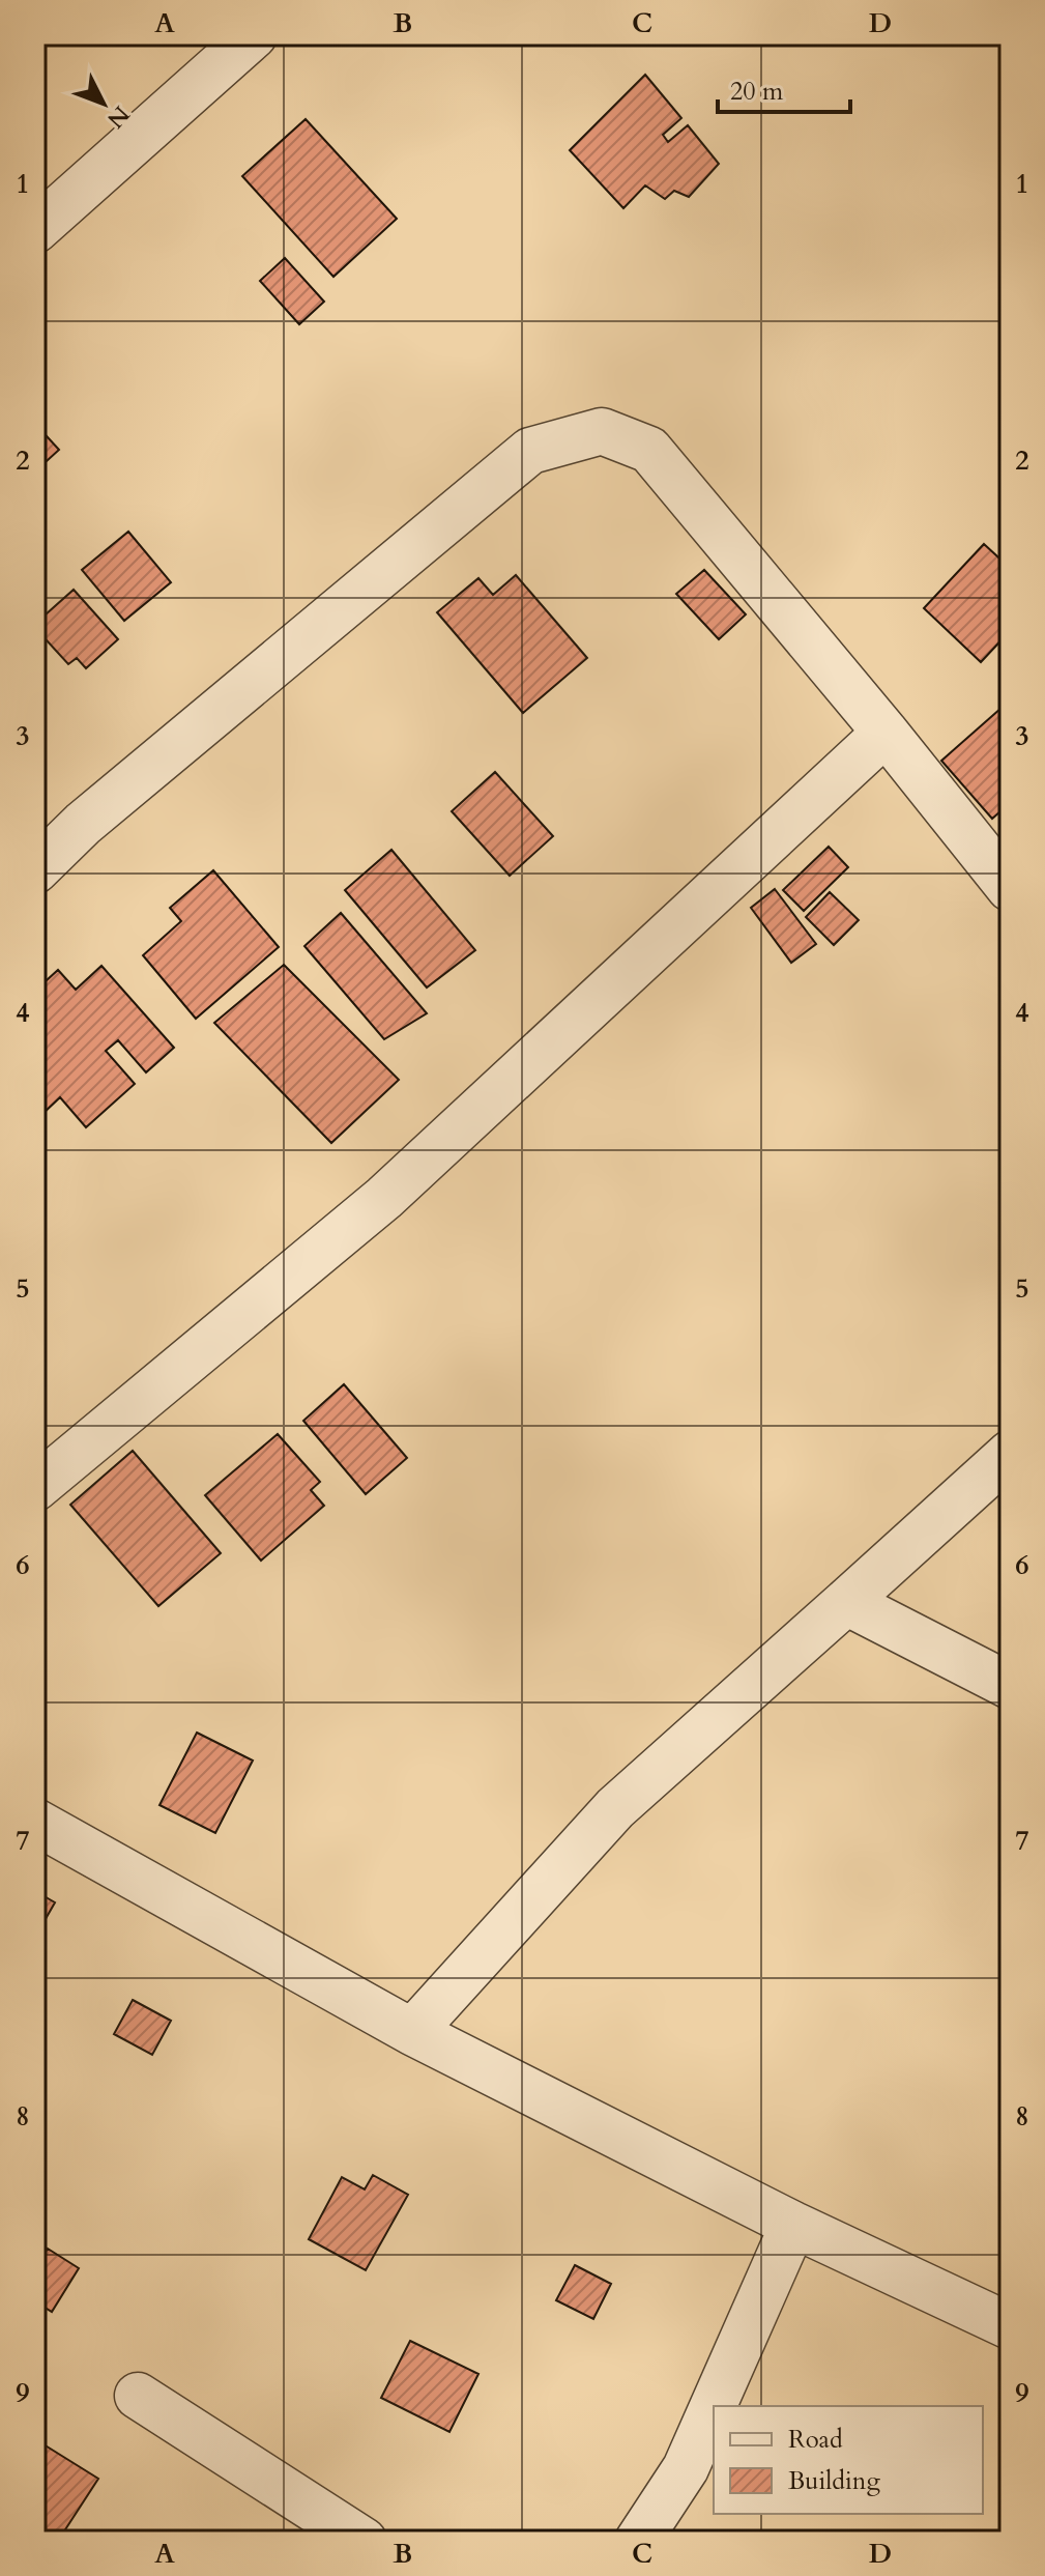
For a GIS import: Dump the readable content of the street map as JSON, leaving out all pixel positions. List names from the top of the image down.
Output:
{
  "legend": ["Road", "Building"],
  "scale_bar": "20 m",
  "north": "bottom right",
  "grid": {
    "columns": [
      "A",
      "B",
      "C",
      "D"
    ],
    "rows": [
      "1",
      "2",
      "3",
      "4",
      "5",
      "6",
      "7",
      "8",
      "9"
    ]
  }
}
